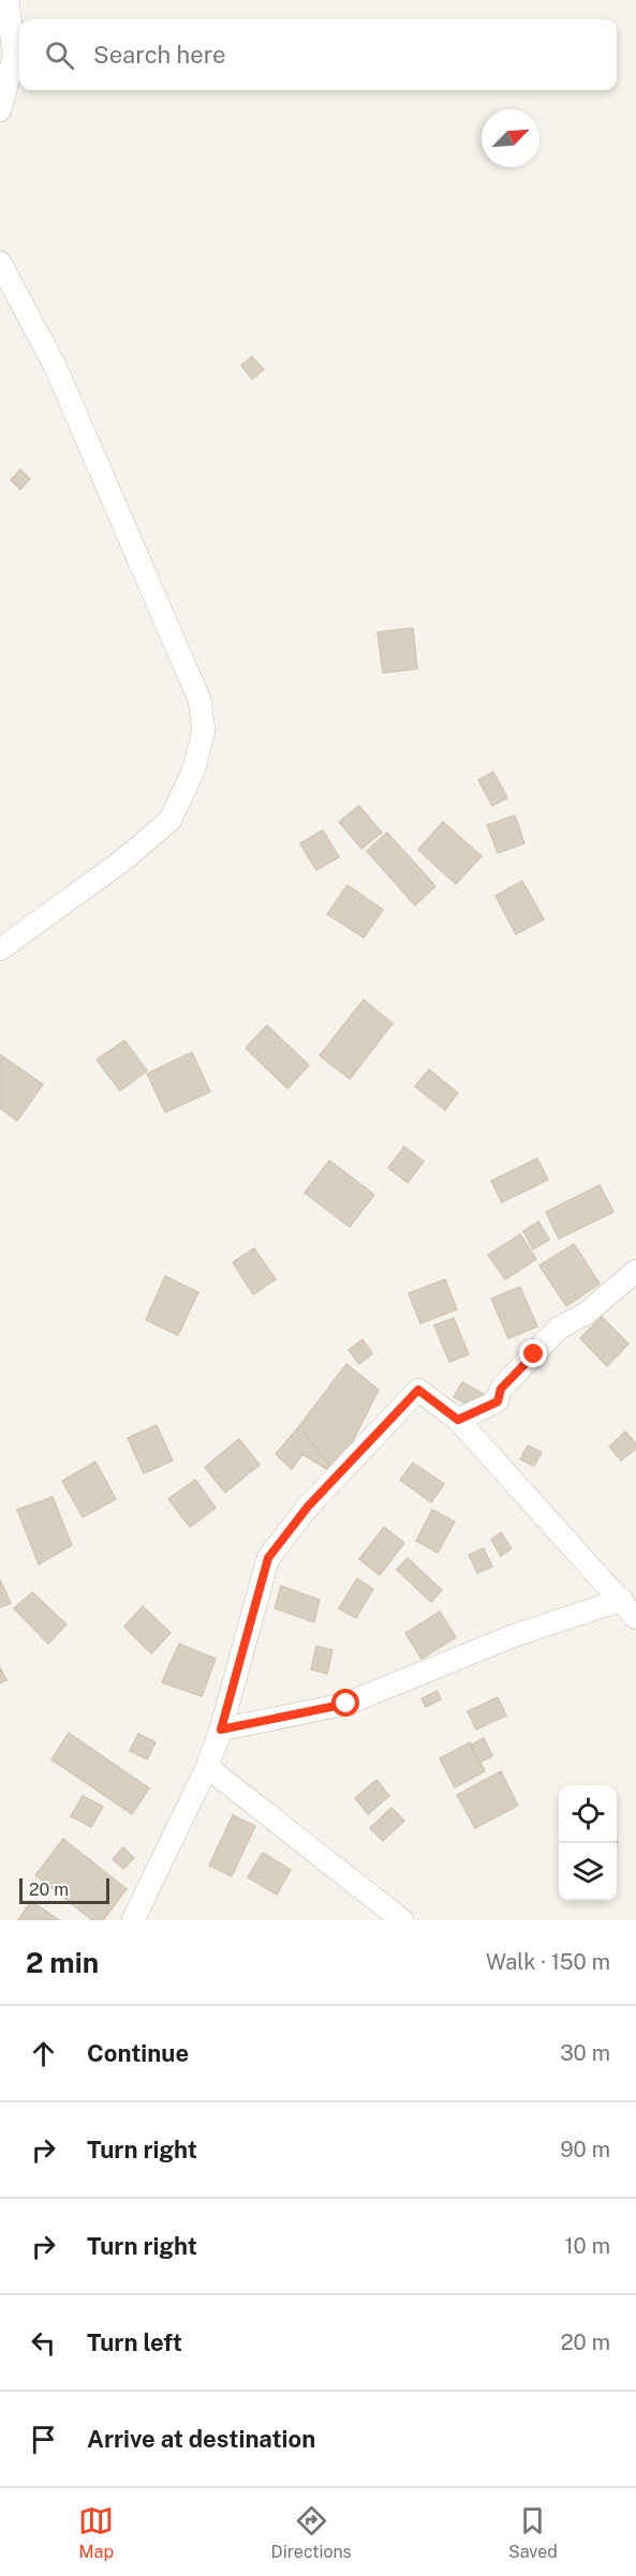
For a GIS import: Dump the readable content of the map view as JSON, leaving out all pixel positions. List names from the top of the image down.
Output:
{
  "scale_bar": "20 m",
  "north": "top right",
  "page": {
    "search": "Search here",
    "scale": "20 m",
    "heading": ["2 min", "Walk · 150 m"],
    "list": [
      ["Continue", "30 m"],
      ["Turn right", "90 m"],
      ["Turn right", "10 m"],
      ["Turn left", "20 m"],
      "Arrive at destination"
    ],
    "nav": ["Map", "Directions", "Saved"]
  }
}
